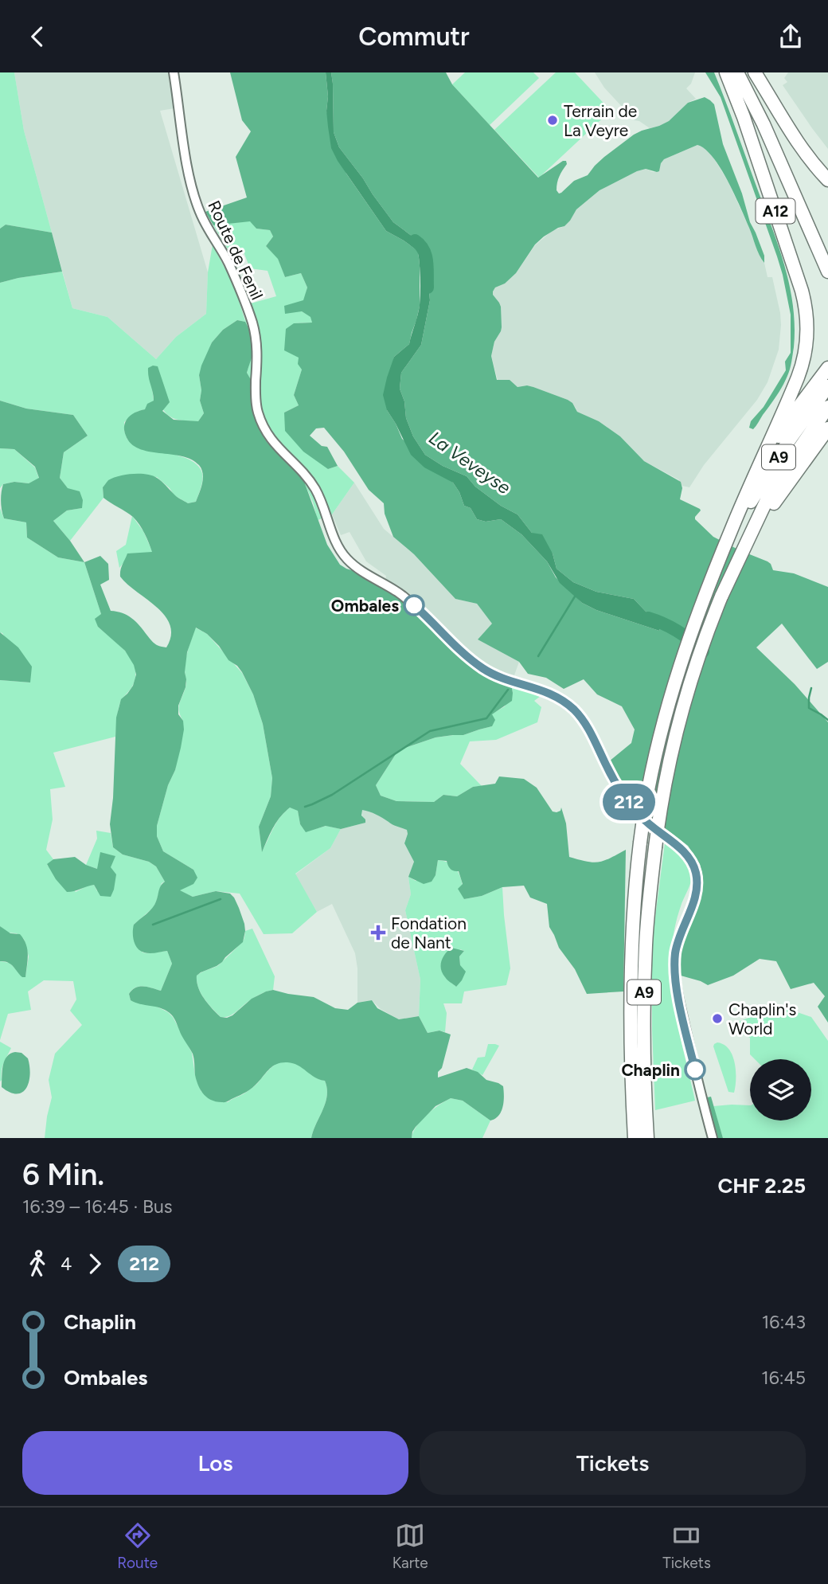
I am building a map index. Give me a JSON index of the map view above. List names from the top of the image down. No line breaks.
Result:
{"streets":{"highway":["A12","A9"],"street":["Route de Fenil"]},"crossings":[["A12","A9"]],"water":["La Veveyse"],"places":{"other":["Terrain de La Veyre","Ombales","Chaplin's World","Chaplin"],"health":["Fondation de Nant"]},"lines":["bus line 212"],"page":{"header":"Commutr","on_map":"212","heading":["6 Min.","16:39 – 16:45 · Bus","CHF 2.25"],"legs":["4","212"],"list":[{"name":"Chaplin","value":"16:43"},{"name":"Ombales","value":"16:45"}],"buttons":["Los","Tickets"],"tabs":["Route","Karte","Tickets"]}}
